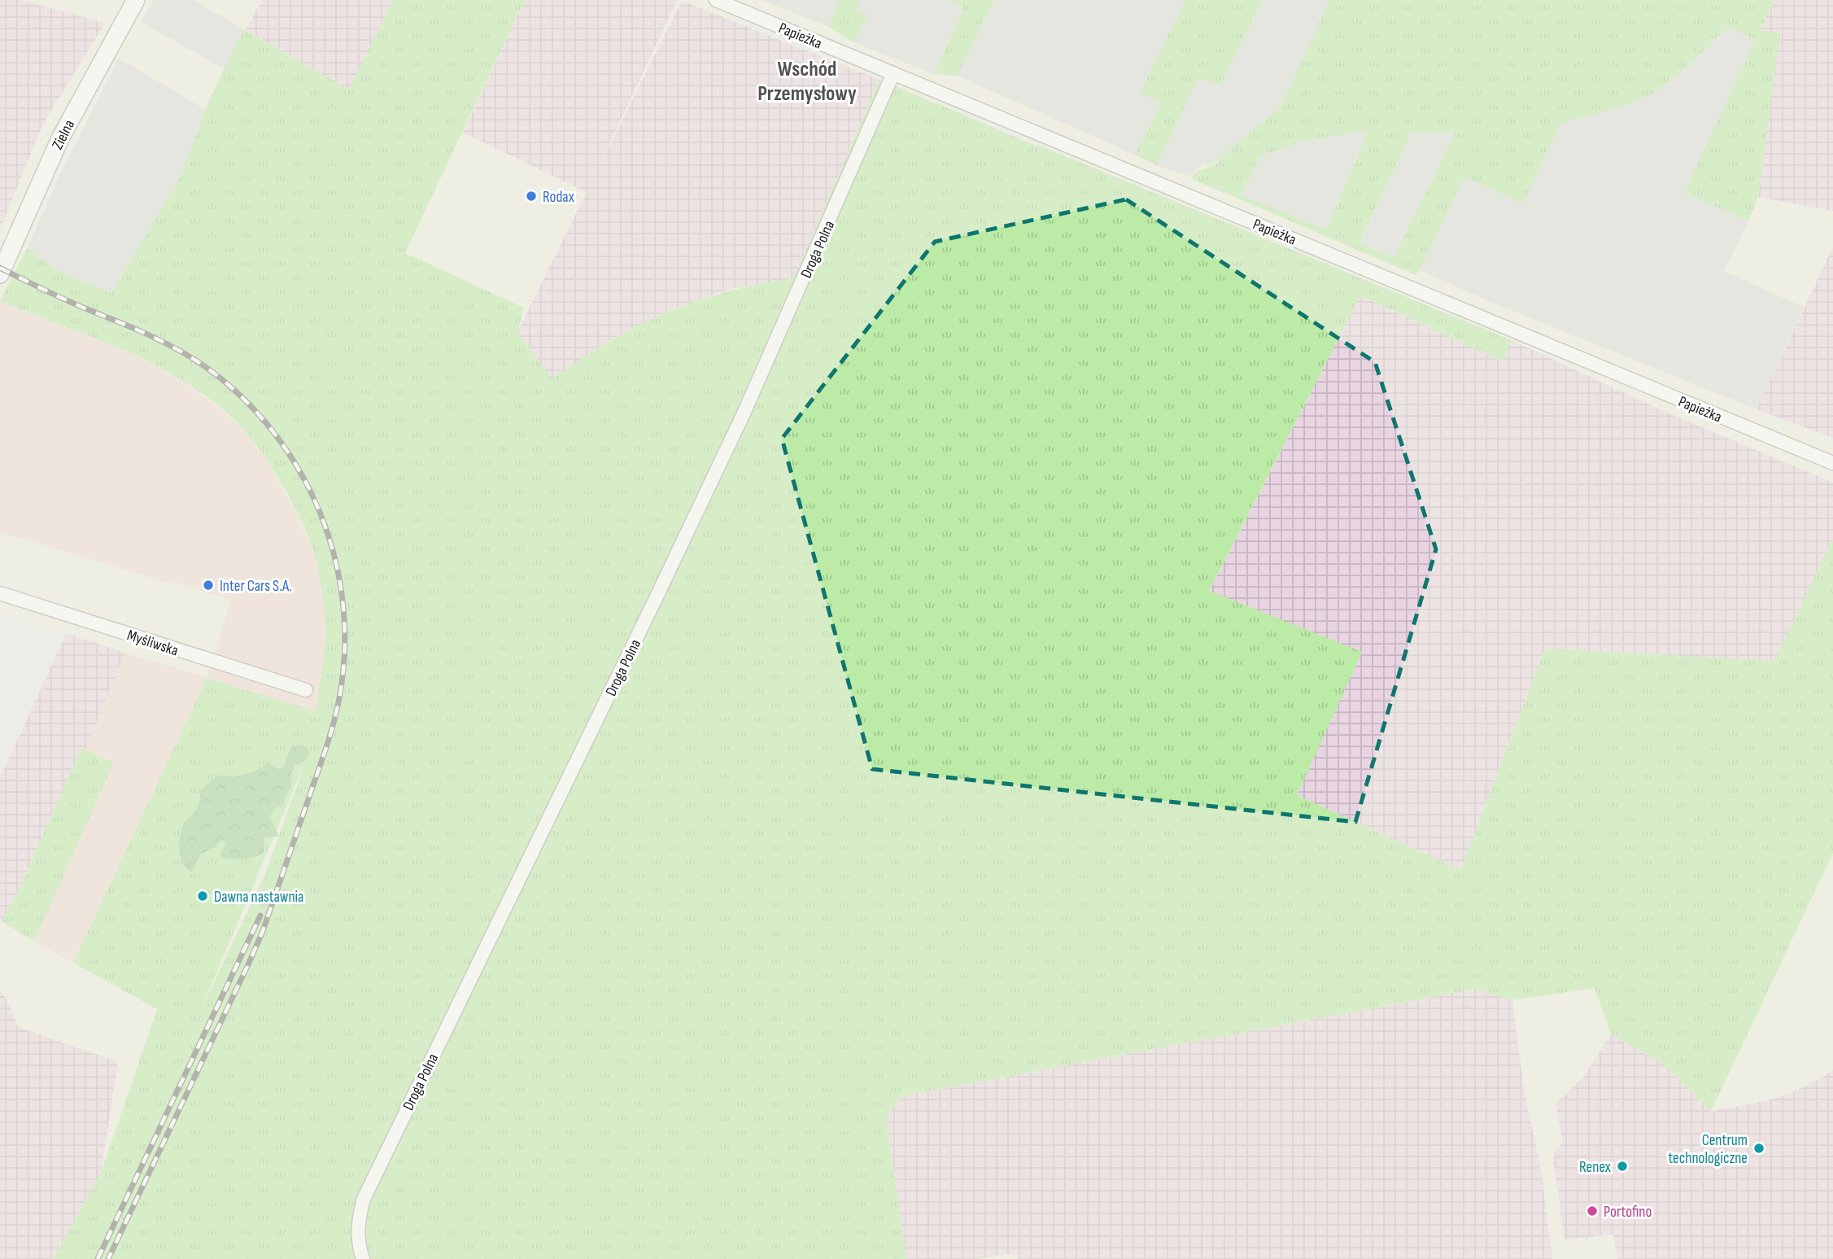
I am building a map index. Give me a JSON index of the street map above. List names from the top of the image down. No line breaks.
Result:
{"streets":{"street":["Papieżka","Zielna","Droga Polna","Myśliwska"]},"crossings":[["Papieżka","Droga Polna"]],"districts":["Wschód Przemysłowy"],"places":["Rodax","Inter Cars S.A.","Dawna nastawnia","Centrum technologiczne","Renex","Portofino"]}
